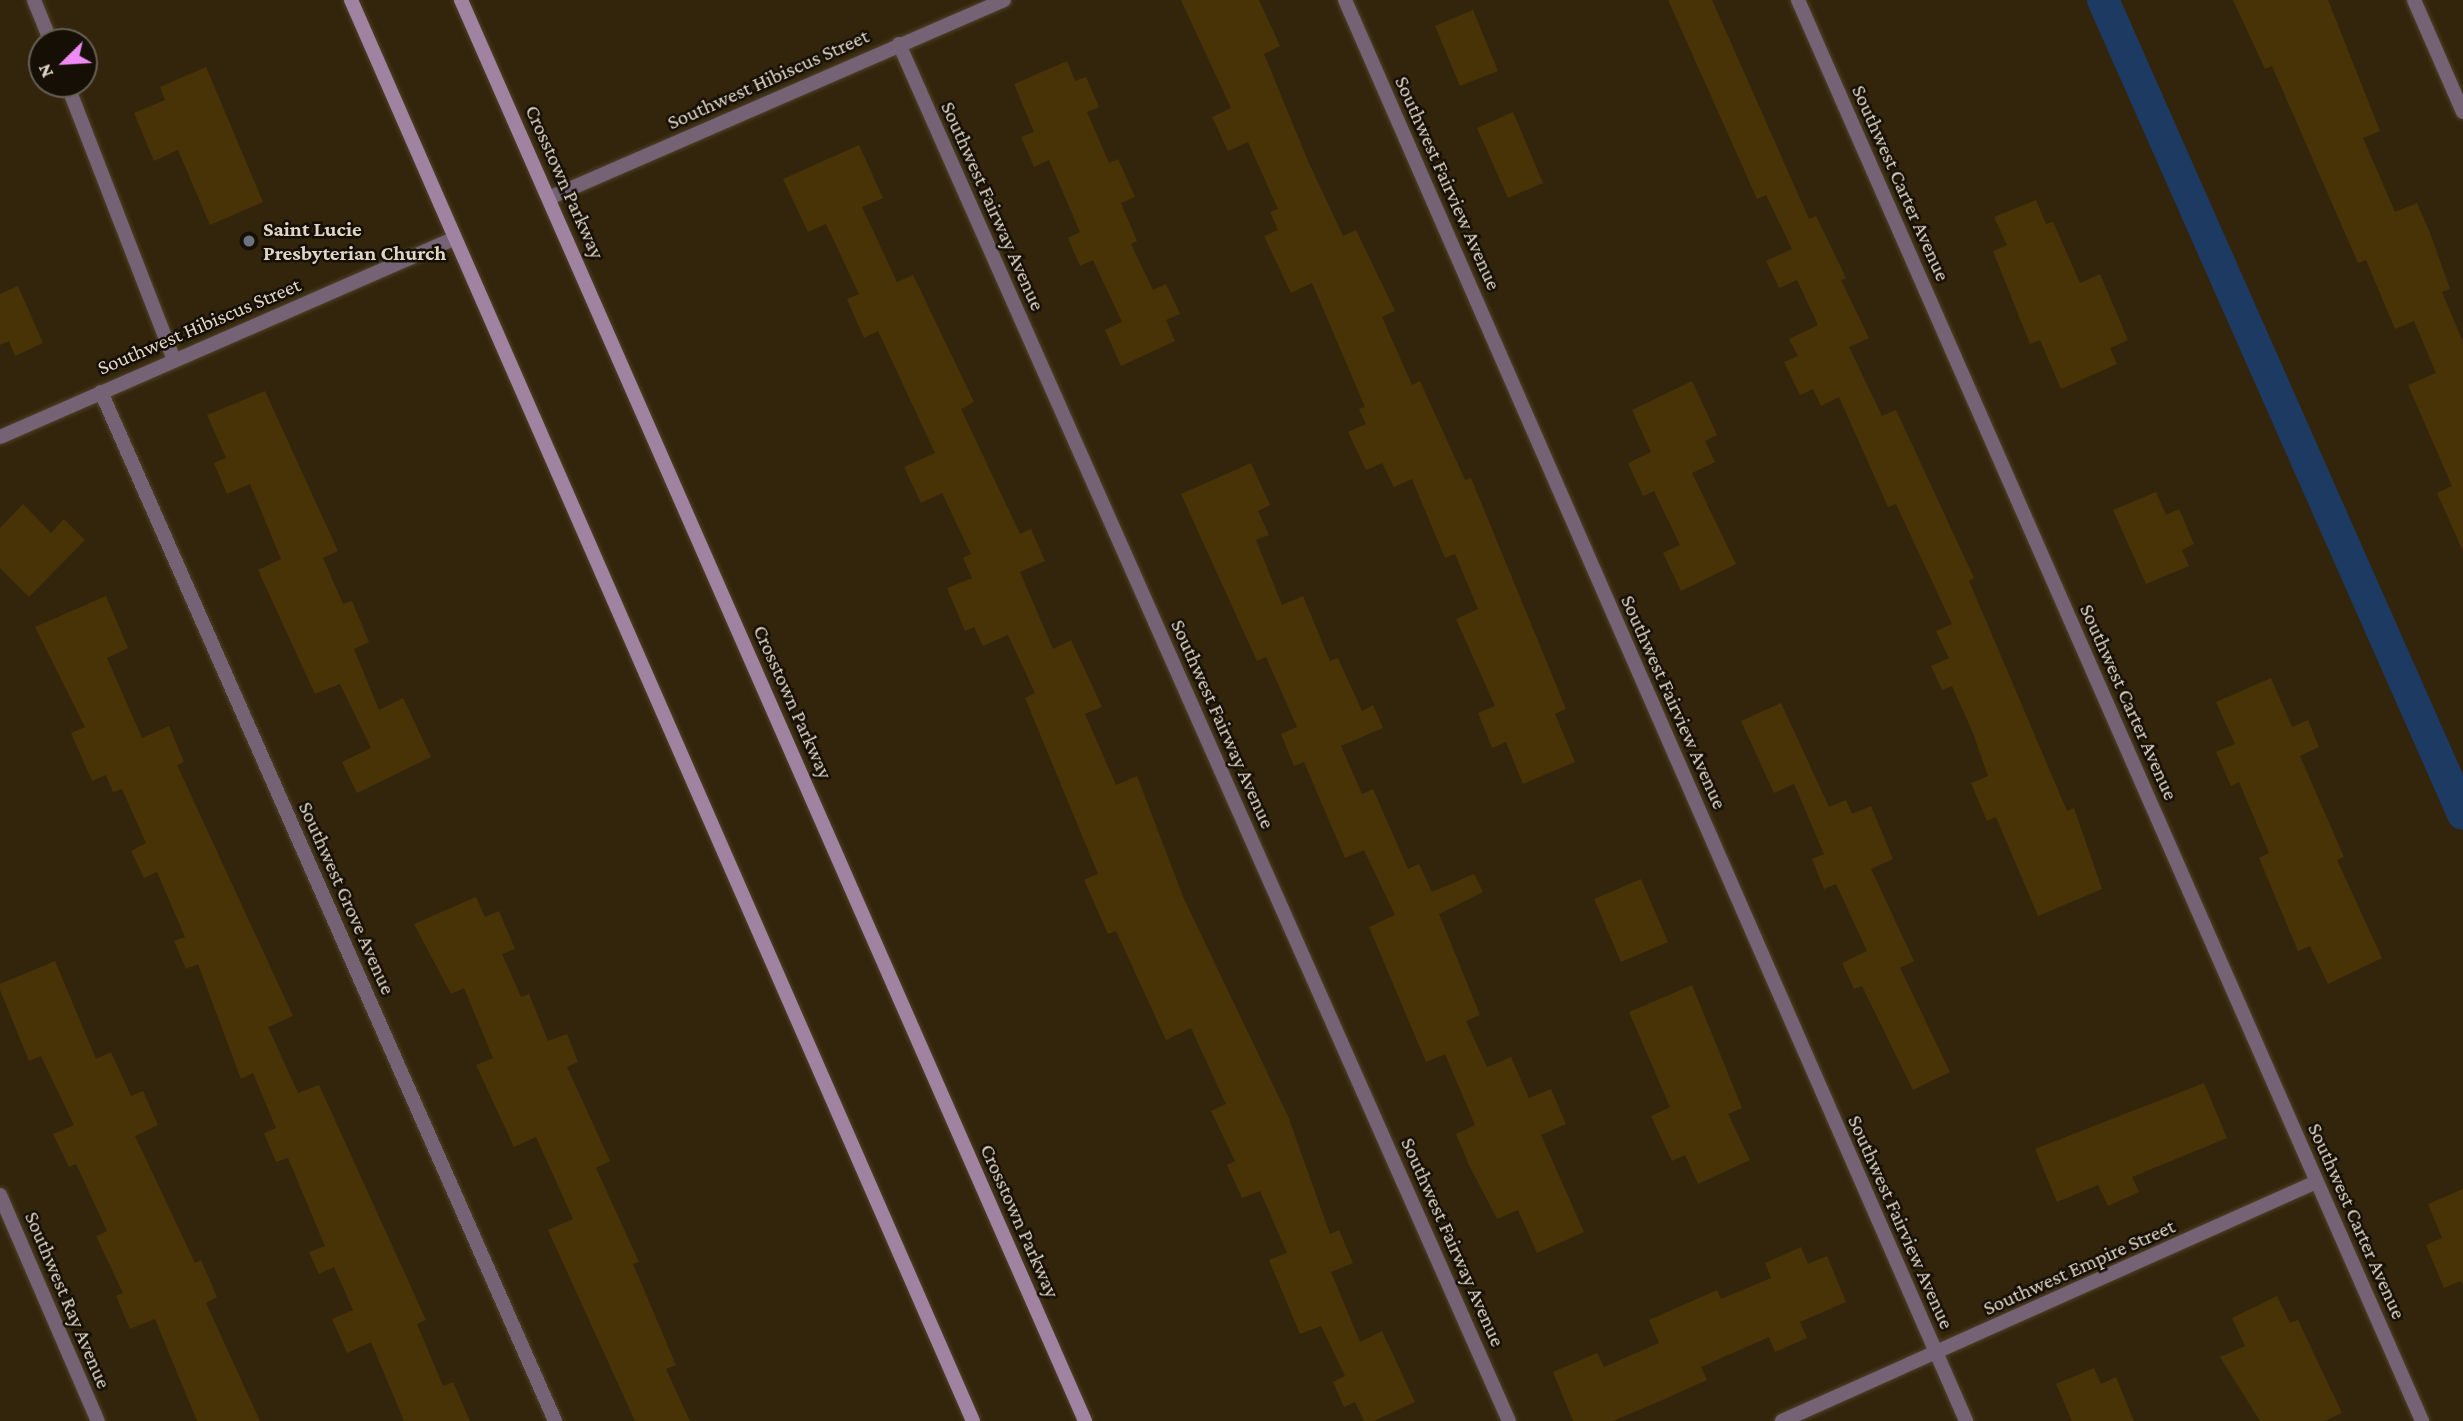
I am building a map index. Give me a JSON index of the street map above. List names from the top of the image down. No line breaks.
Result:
{"streets":{"main road":["Crosstown Parkway"],"street":["Southwest Hibiscus Street","Southwest Fairview Avenue","Southwest Carter Avenue","Southwest Fairway Avenue","Southwest Grove Avenue","Southwest Empire Street","Southwest Ray Avenue"]},"crossings":[["Southwest Hibiscus Street","Crosstown Parkway"],["Southwest Hibiscus Street","Southwest Fairway Avenue"],["Southwest Hibiscus Street","Southwest Grove Avenue"],["Southwest Fairview Avenue","Southwest Empire Street"],["Southwest Carter Avenue","Southwest Empire Street"]],"places":["Saint Lucie Presbyterian Church"],"north":"bottom left"}
